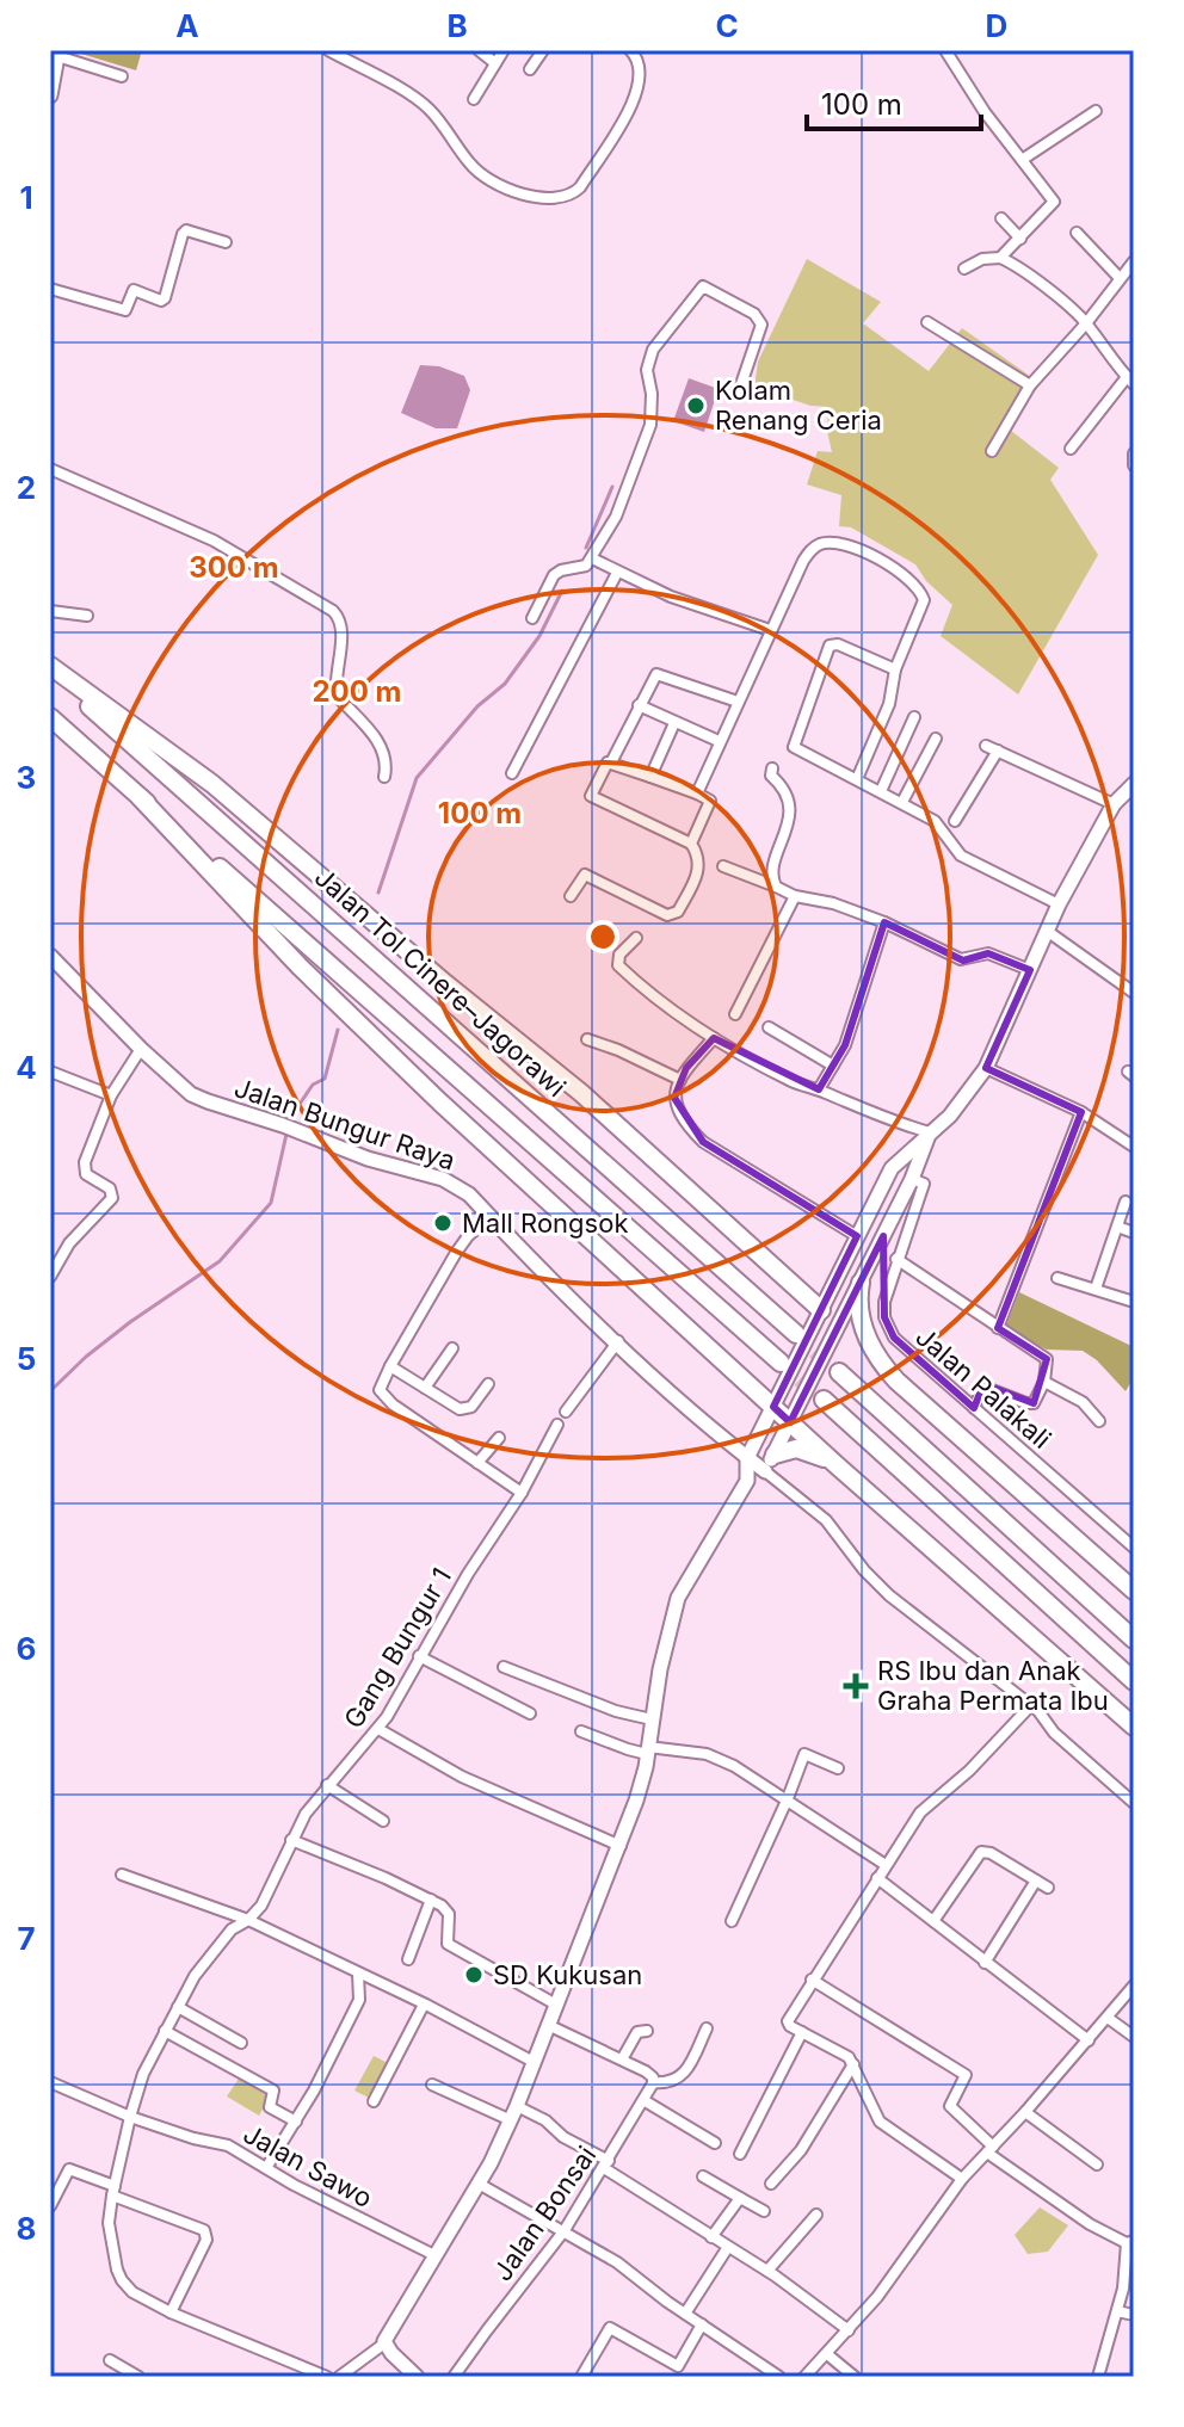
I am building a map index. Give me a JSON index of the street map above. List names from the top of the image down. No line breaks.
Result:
{"streets":{"highway":["Jalan Tol Cinere–Jagorawi"],"street":["Jalan Bungur Raya","Jalan Palakali","Gang Bungur 1","Jalan Sawo","Jalan Bonsai"]},"crossings":[["Gang Bungur 1","Jalan Sawo"]],"places":{"other":["Kolam Renang Ceria","Mall Rongsok","SD Kukusan"],"health":["RS Ibu dan Anak Graha Permata Ibu"]},"scale_bar":"100 m","grid":{"columns":["A","B","C","D"],"rows":["1","2","3","4","5","6","7","8"]},"rings":["300 m","200 m","100 m"]}
